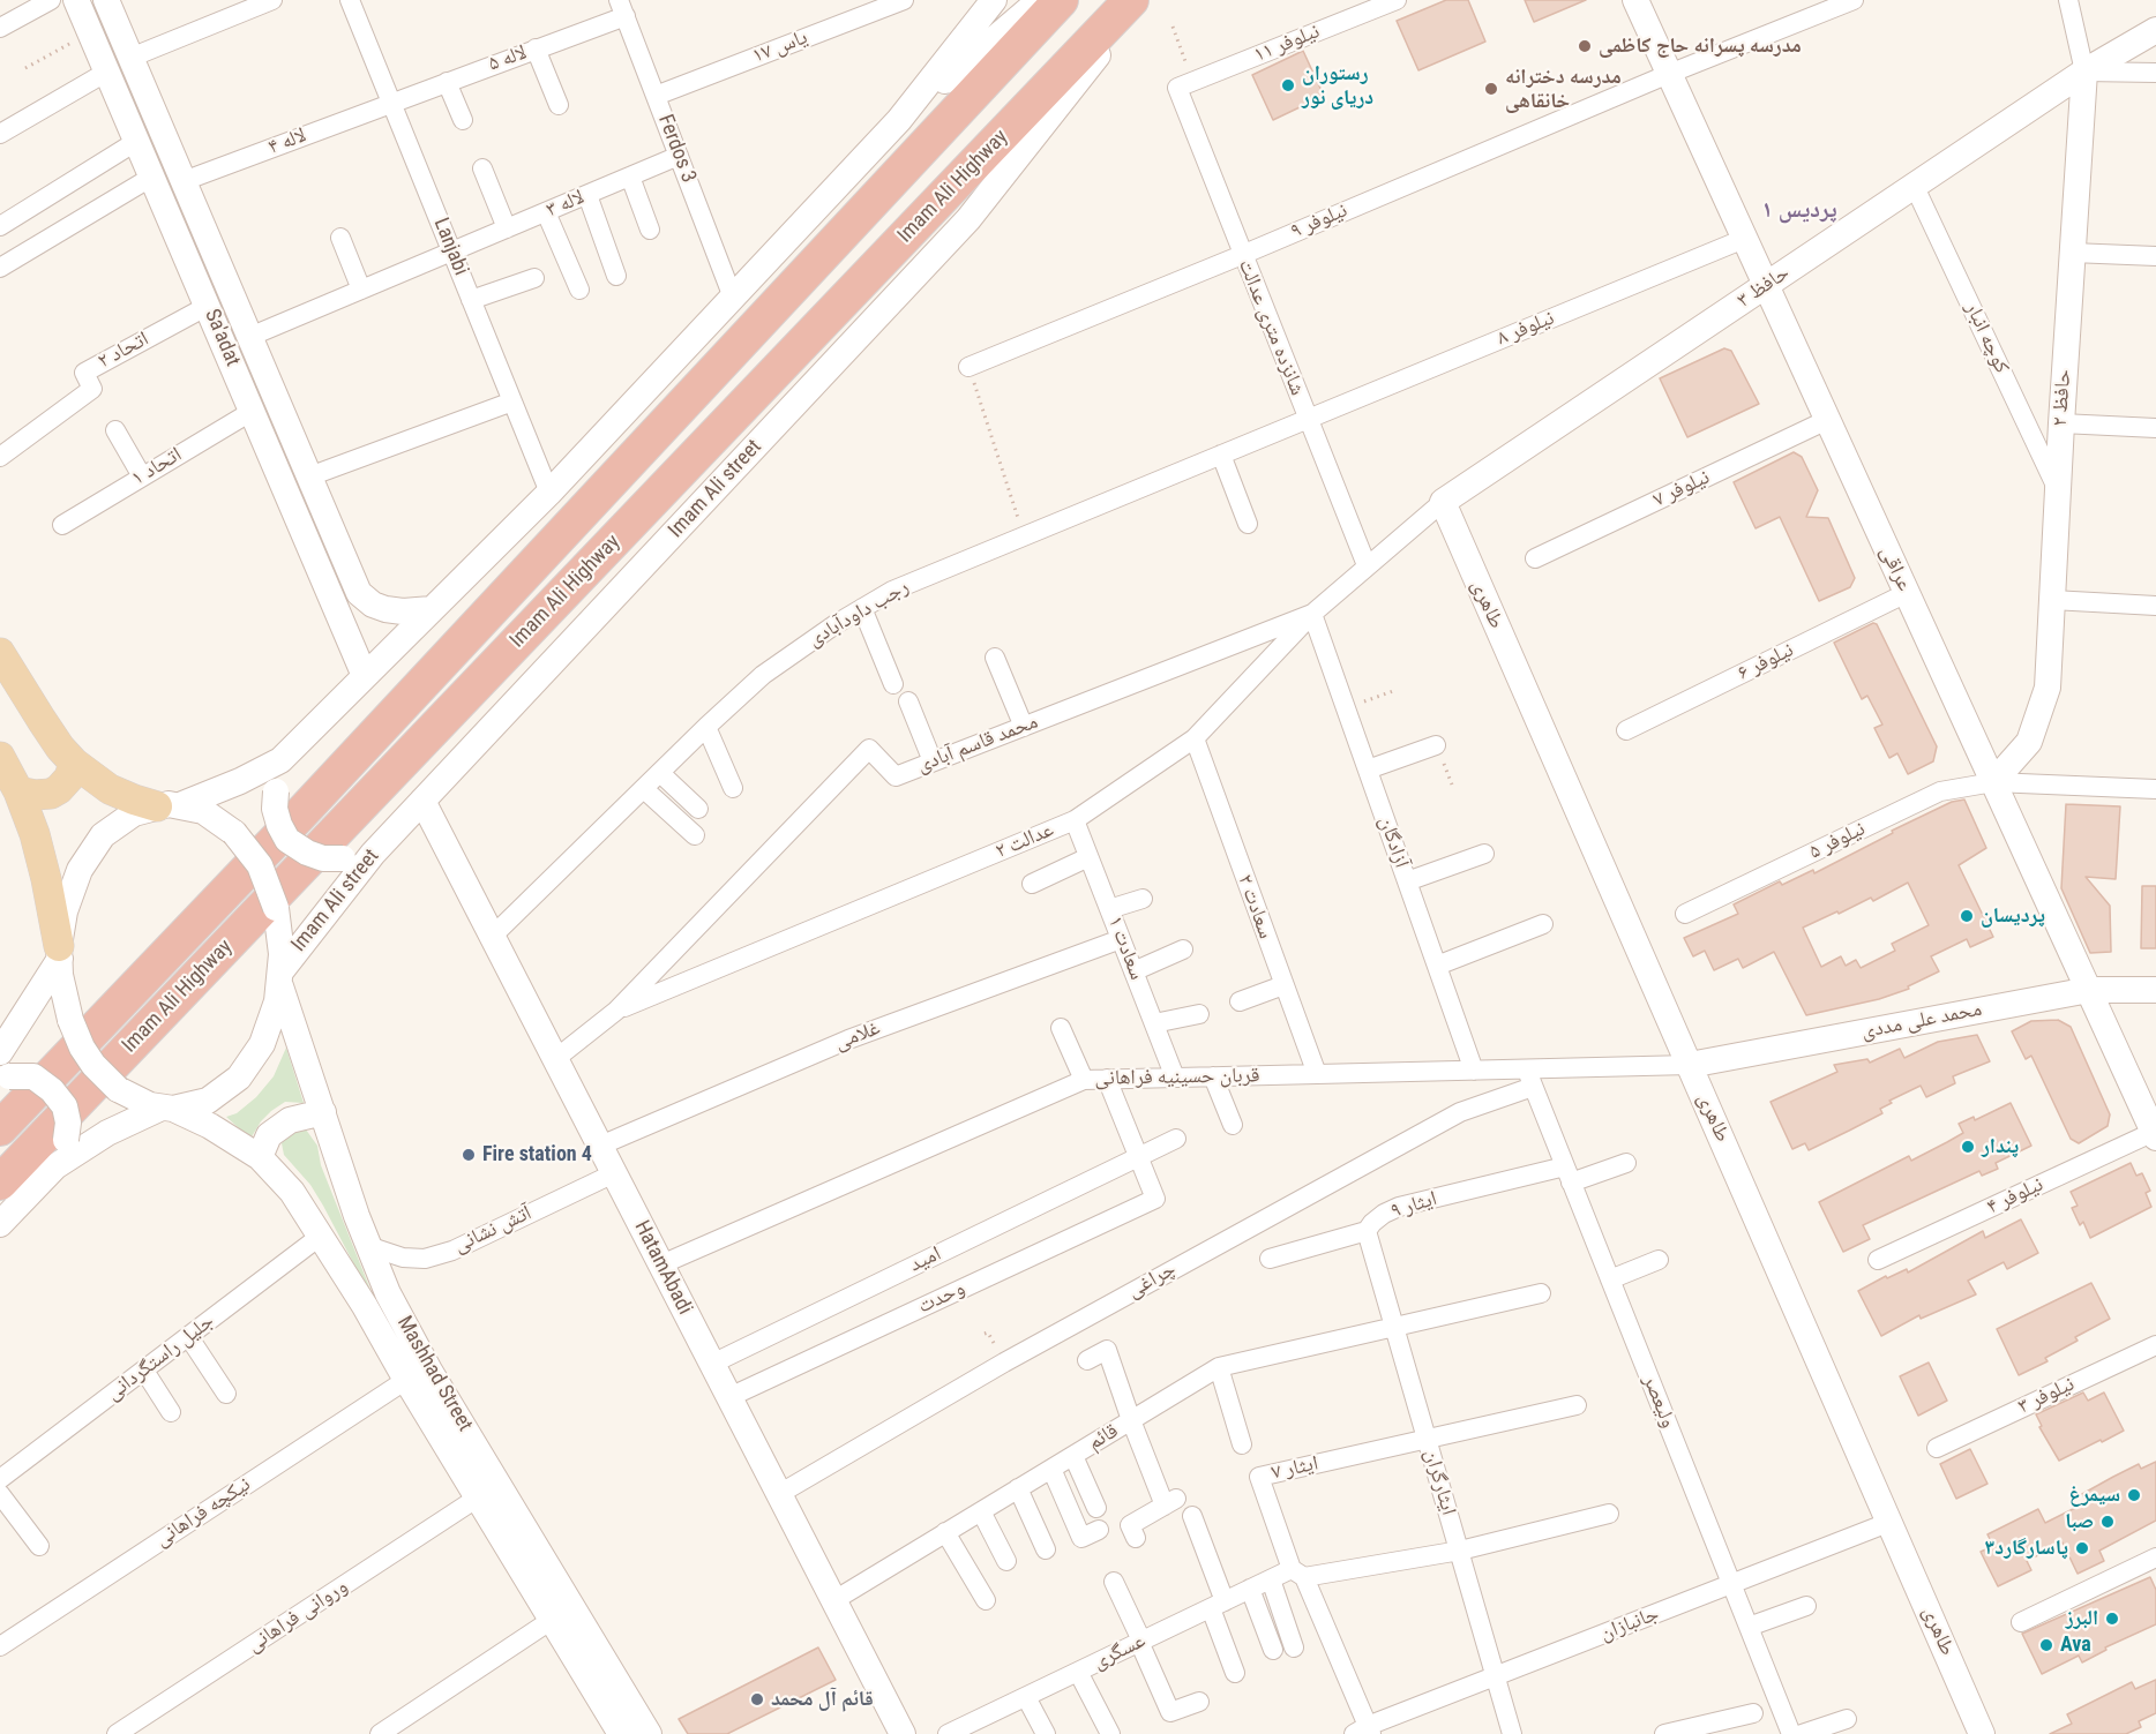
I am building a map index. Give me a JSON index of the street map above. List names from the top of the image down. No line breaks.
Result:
{"streets":{"highway":["Imam Ali Highway"],"street":["نیلوفر ۱۱","یاس ۱۷","لاله ۵","لاله ۴","Ferdos 3","لاله ۳","نیلوفر ۹","Lanjabi","حافظ ۳","شانزده متری عدالت","نیلوفر ۸","Sa'adat","کوچه انبار","اتحاد ۲","حافظ ۲","اتحاد ۱","Imam Ali street","نیلوفر ۷","عراقی","طاهری","رجب داودآبادی","نیلوفر ۶","محمد قاسم آبادی","عدالت ۲","نیلوفر ۵","آزادگان","سعادت ۲","سعادت ۱","محمد علی مددی","غلامی","قربان حسینیه فراهانی","نیلوفر ۴","ایثار ۹","آتش نشانی","امید","HatamAbadi","چراغی","وحدت","جلیل راستگردانی","Mashhad Street","نیلوفر ۳","ولیعصر","قائم","ایثار ۷","ایثارگران","نیکچه فراهانی","وروانی فراهانی","جانبازان","عسگری"]},"crossings":[["نیلوفر ۱۱","شانزده متری عدالت"],["یاس ۱۷","Ferdos 3"],["لاله ۵","لاله ۴"],["لاله ۵","Ferdos 3"],["لاله ۵","Lanjabi"],["لاله ۴","Lanjabi"],["لاله ۴","Sa'adat"],["Ferdos 3","لاله ۳"],["لاله ۳","Lanjabi"],["لاله ۳","Sa'adat"],["نیلوفر ۹","شانزده متری عدالت"],["نیلوفر ۹","عراقی"],["حافظ ۳","کوچه انبار"],["حافظ ۳","حافظ ۲"],["حافظ ۳","عراقی"],["حافظ ۳","طاهری"],["حافظ ۳","عدالت ۲"],["شانزده متری عدالت","نیلوفر ۸"],["شانزده متری عدالت","رجب داودآبادی"],["شانزده متری عدالت","عدالت ۲"],["نیلوفر ۸","عراقی"],["نیلوفر ۸","رجب داودآبادی"],["Sa'adat","اتحاد ۲"],["Sa'adat","اتحاد ۱"],["کوچه انبار","حافظ ۲"],["حافظ ۲","عراقی"],["حافظ ۲","نیلوفر ۵"],["Imam Ali street","HatamAbadi"],["Imam Ali street","Mashhad Street"],["نیلوفر ۷","عراقی"],["عراقی","نیلوفر ۶"],["عراقی","نیلوفر ۵"],["عراقی","محمد علی مددی"],["عراقی","نیلوفر ۴"],["طاهری","عدالت ۲"],["طاهری","محمد علی مددی"],["طاهری","قربان حسینیه فراهانی"],["طاهری","جانبازان"],["رجب داودآبادی","HatamAbadi"],["محمد قاسم آبادی","عدالت ۲"],["محمد قاسم آبادی","آزادگان"],["محمد قاسم آبادی","HatamAbadi"],["عدالت ۲","آزادگان"],["عدالت ۲","سعادت ۲"],["عدالت ۲","سعادت ۱"],["آزادگان","قربان حسینیه فراهانی"],["سعادت ۲","قربان حسینیه فراهانی"],["سعادت ۱","غلامی"],["سعادت ۱","قربان حسینیه فراهانی"],["محمد علی مددی","قربان حسینیه فراهانی"],["غلامی","HatamAbadi"],["قربان حسینیه فراهانی","HatamAbadi"],["قربان حسینیه فراهانی","چراغی"],["قربان حسینیه فراهانی","ولیعصر"],["ایثار ۹","ولیعصر"],["ایثار ۹","ایثارگران"],["آتش نشانی","HatamAbadi"],["آتش نشانی","Mashhad Street"],["امید","HatamAbadi"],["امید","وحدت"],["HatamAbadi","چراغی"],["HatamAbadi","وحدت"],["HatamAbadi","قائم"],["چراغی","ولیعصر"],["جلیل راستگردانی","Mashhad Street"],["Mashhad Street","نیکچه فراهانی"],["Mashhad Street","وروانی فراهانی"],["ولیعصر","جانبازان"],["قائم","ایثارگران"],["ایثار ۷","ایثارگران"],["ایثار ۷","عسگری"],["ایثارگران","جانبازان"],["ایثارگران","عسگری"]],"districts":["پردیس ۱"],"places":["مدرسه پسرانه حاج کاظمی","رستوران دریای نور","مدرسه دخترانه خانقاهی","پردیسان","پندار","Fire station 4","سیمرغ","صبا","پاسارگارد۳","البرز","Ava","قائم آل محمد"]}
